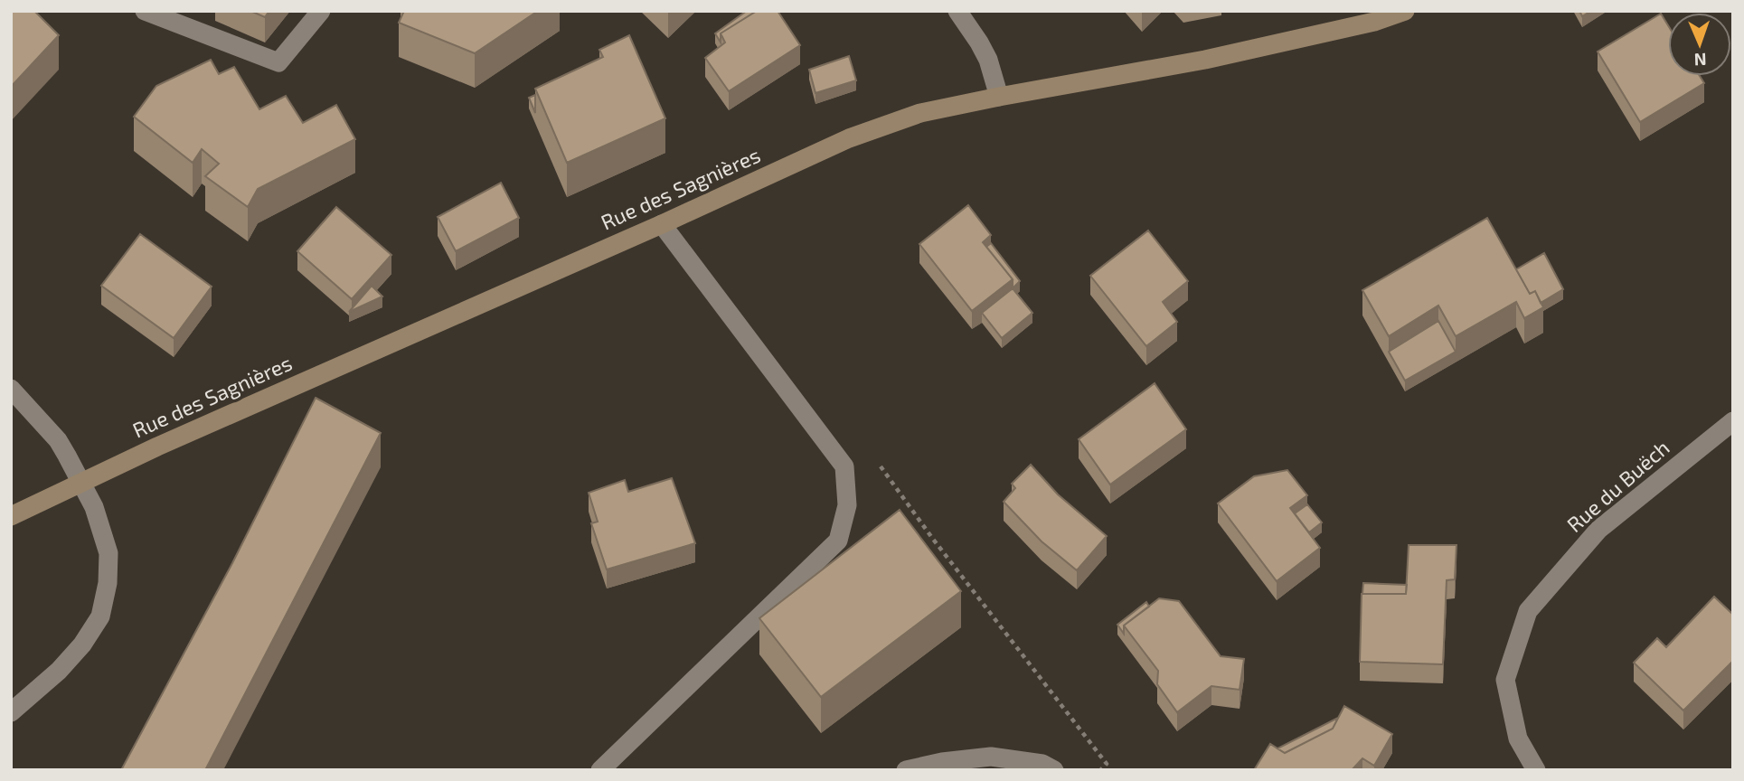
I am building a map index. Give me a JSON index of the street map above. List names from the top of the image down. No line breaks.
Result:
{"streets":{"main road":["Rue des Sagnières"],"street":["Rue du Buëch"]},"north":"bottom"}
